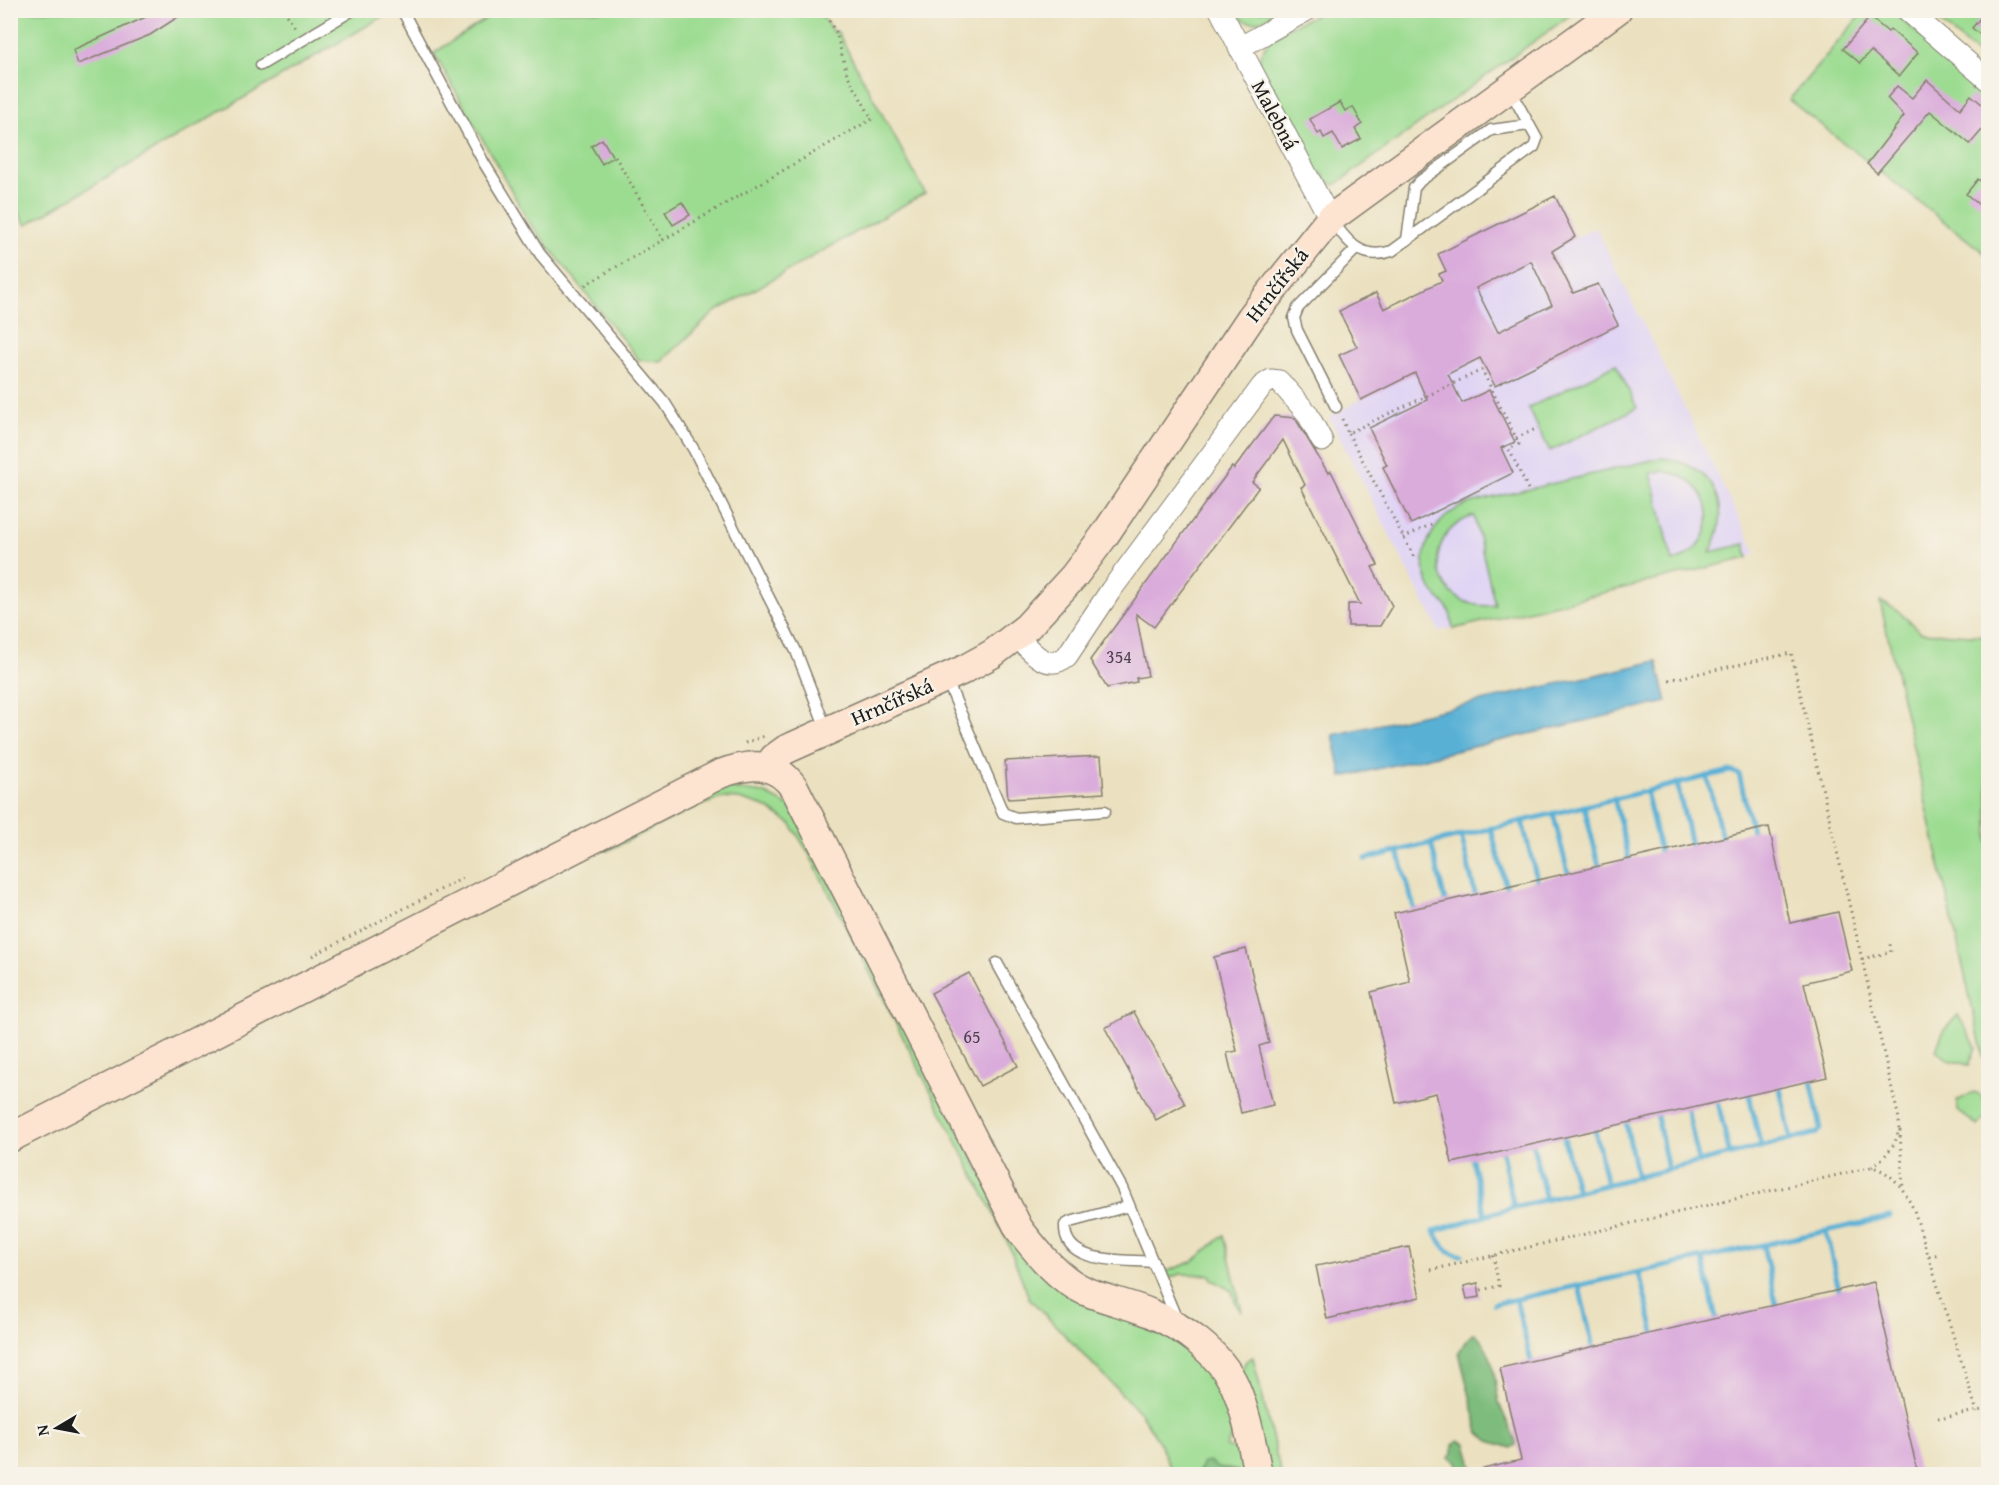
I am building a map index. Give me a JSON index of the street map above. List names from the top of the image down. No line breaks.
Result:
{"streets":{"street":["Malebná","Hrnčířská"]},"crossings":[["Malebná","Hrnčířská"]],"house_numbers":["354","65"],"north":"left"}
